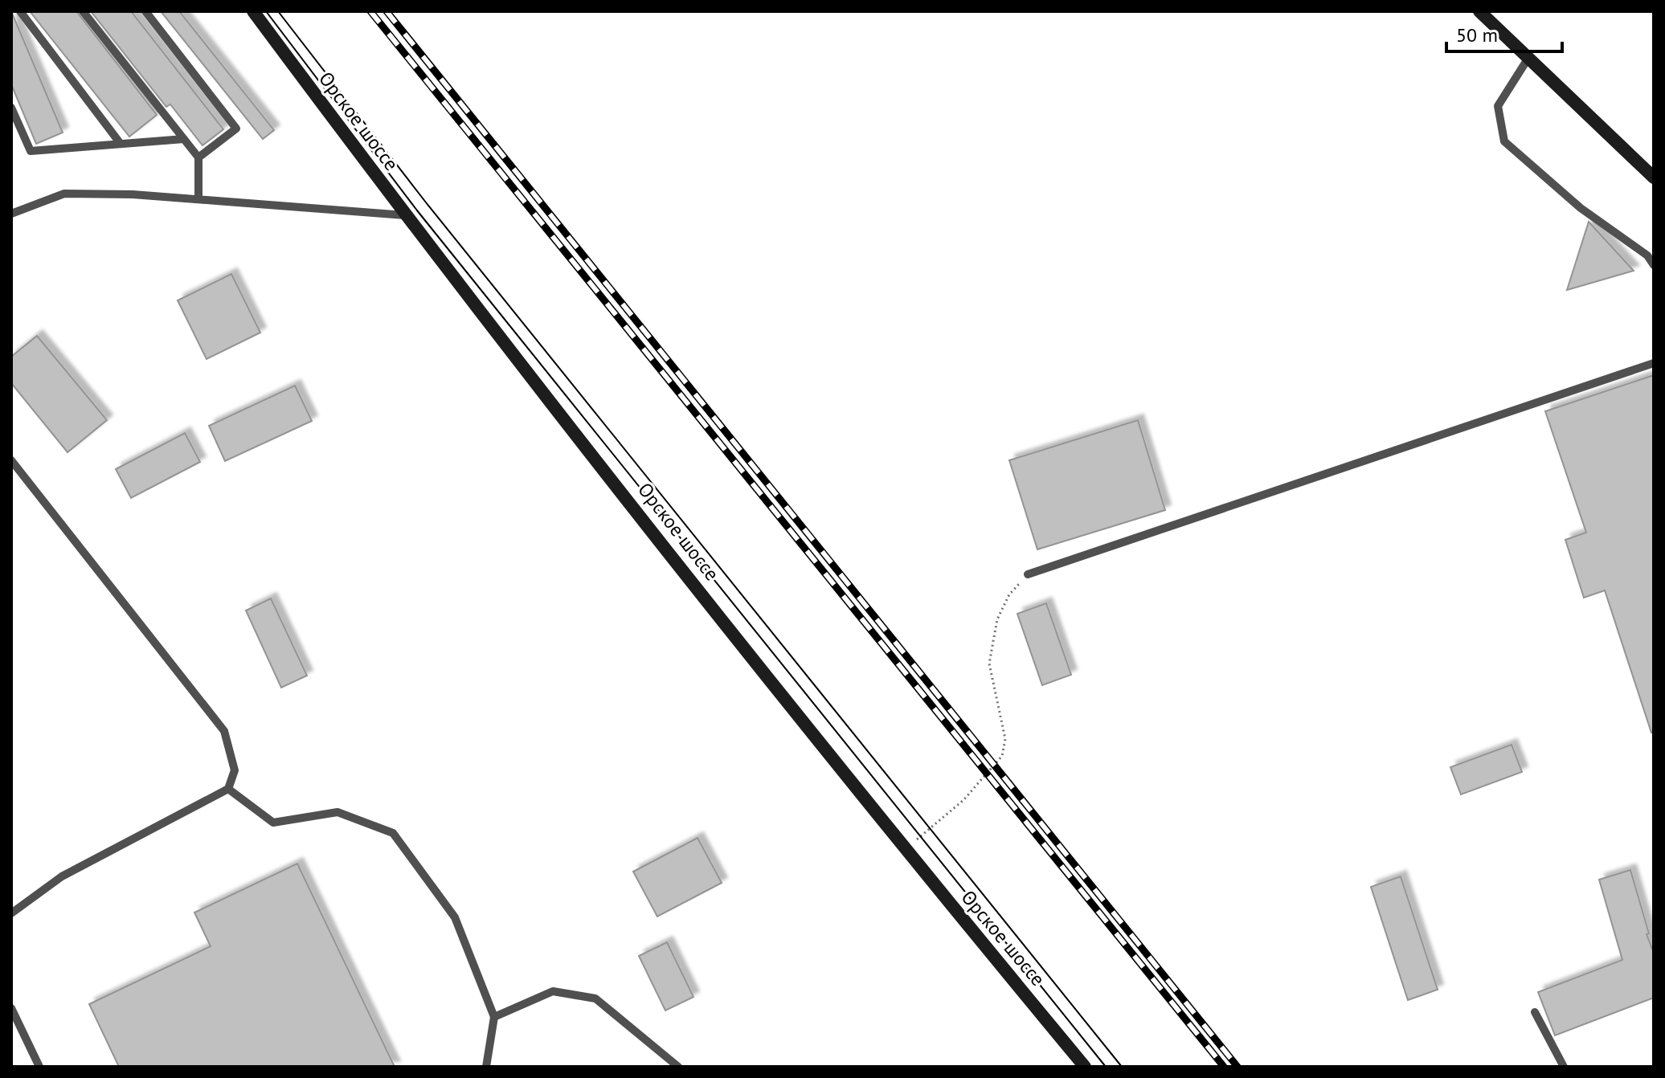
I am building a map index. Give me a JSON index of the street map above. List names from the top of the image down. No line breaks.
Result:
{"streets":{"street":["Орское шоссе"]},"scale_bar":"50 m"}
